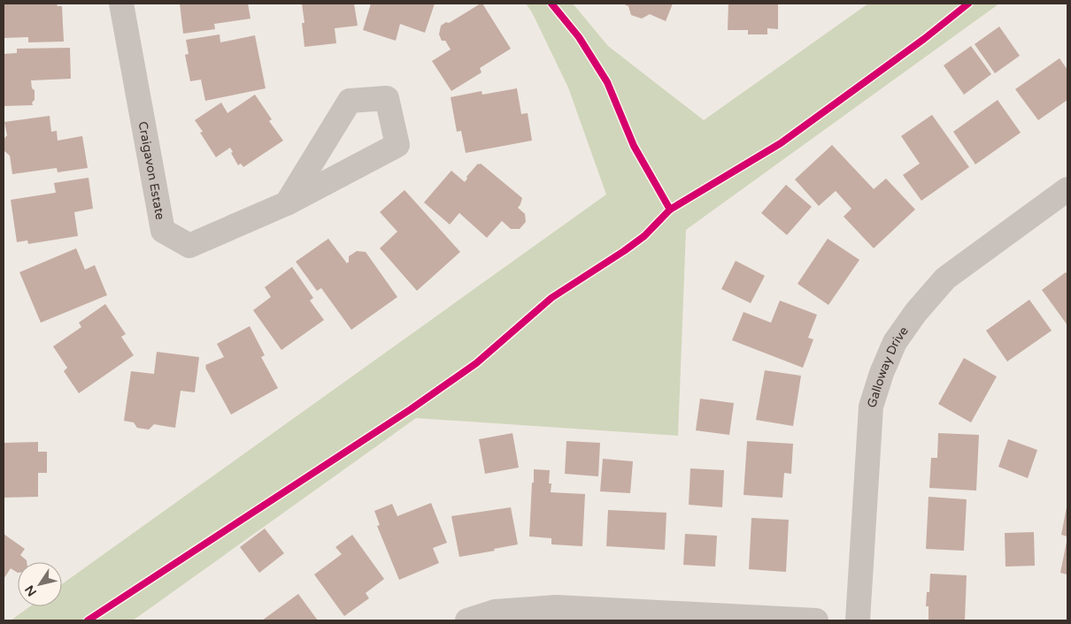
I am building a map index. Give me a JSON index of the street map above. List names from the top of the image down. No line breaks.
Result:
{"streets":{"street":["Craigavon Estate","Galloway Drive"]},"north":"bottom left"}
